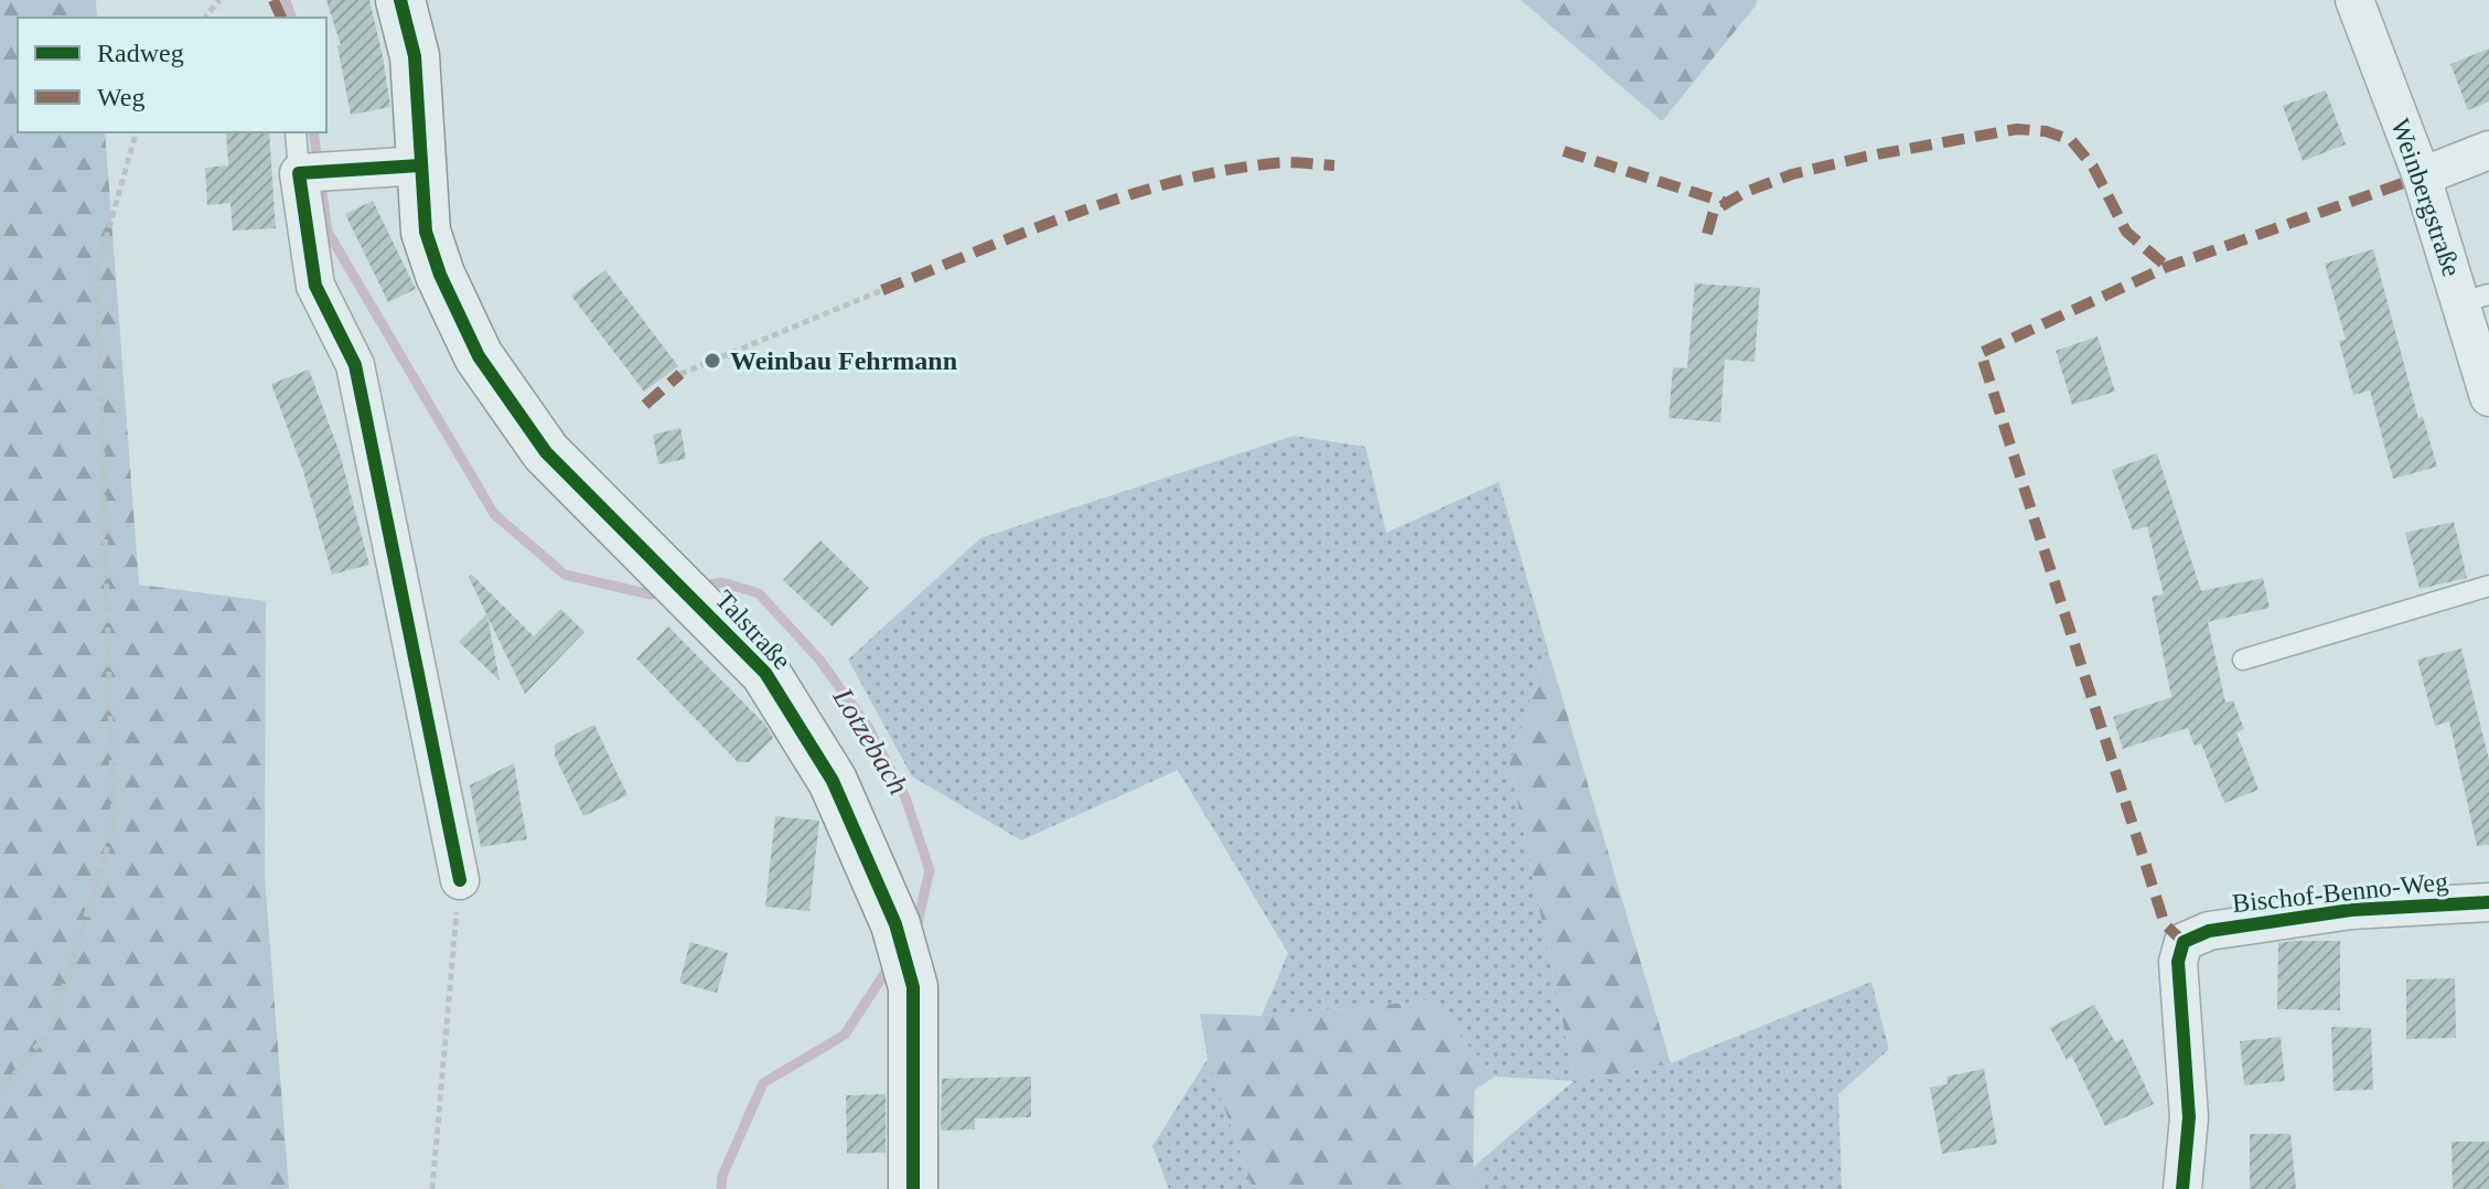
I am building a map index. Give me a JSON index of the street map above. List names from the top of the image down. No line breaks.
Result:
{"streets":{"street":["Weinbergstraße","Talstraße","Bischof-Benno-Weg"]},"water":["Lotzebach"],"places":["Weinbau Fehrmann"],"legend":["Radweg","Weg"]}
